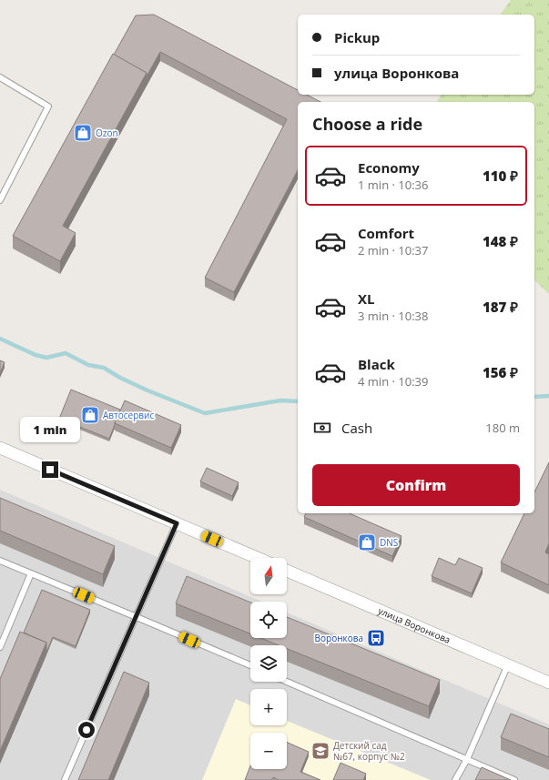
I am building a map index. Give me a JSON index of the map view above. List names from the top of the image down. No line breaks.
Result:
{"streets":{"street":["улица Воронкова"]},"places":{"shop":["Ozon","Автосервис","DNS"],"bus stop":["Воронкова"],"school or university":["Детский сад №67, корпус №2"]},"north":"top","page":{"banner":["Pickup","улица Воронкова"],"heading":"Choose a ride","list":[{"name":"Economy","note":"1 min · 10:36","value":"110 ₽"},{"name":"Comfort","note":"2 min · 10:37","value":"148 ₽"},{"name":"XL","note":"3 min · 10:38","value":"187 ₽"},{"name":"Black","note":"4 min · 10:39","value":"156 ₽"}],"pay":["Cash","180 m"],"bubble":"1 min","buttons":"Confirm","map_buttons":["+","−"]}}
